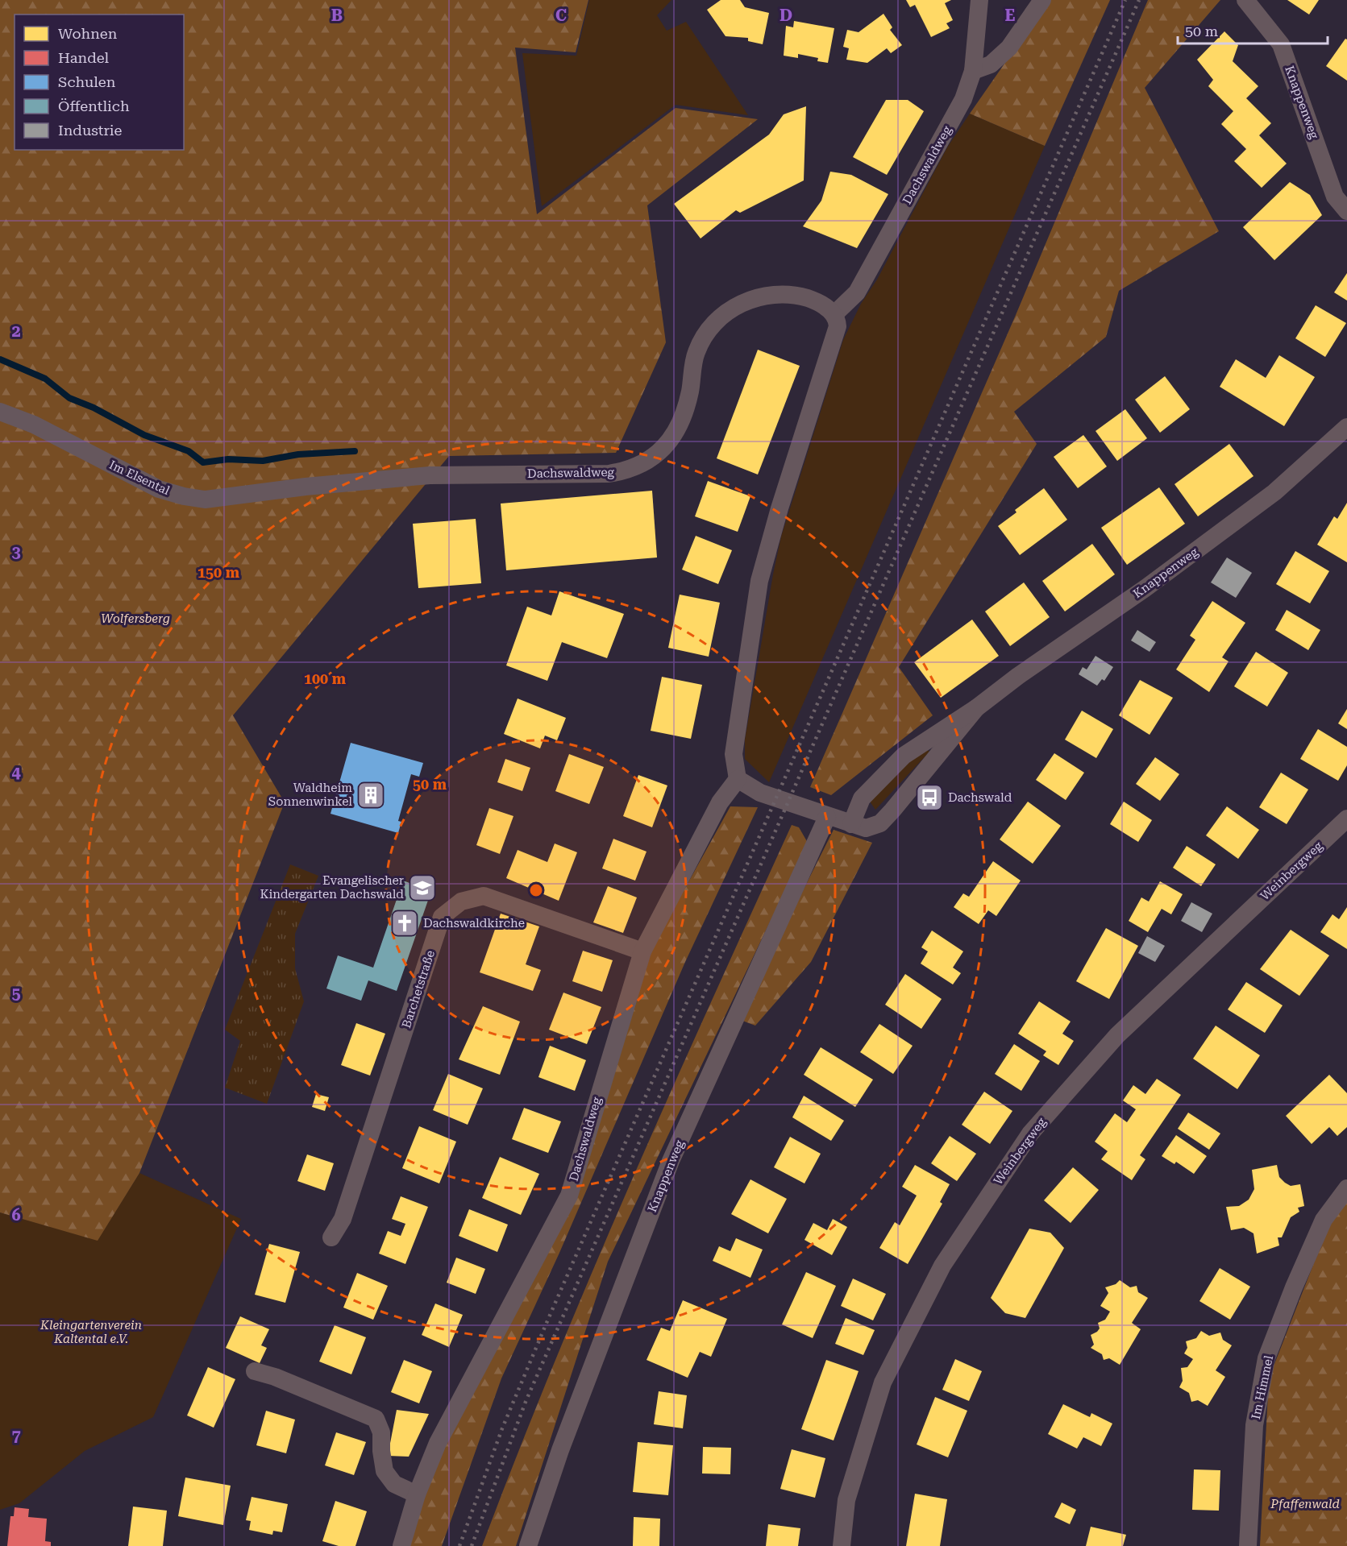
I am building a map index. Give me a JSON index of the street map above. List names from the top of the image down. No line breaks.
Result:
{"streets":{"street":["Knappenweg","Dachswaldweg","Im Elsental","Weinbergweg","Barchetstraße","Im Himmel"]},"crossings":[["Dachswaldweg","Im Elsental"],["Dachswaldweg","Barchetstraße"]],"parks":["Wolfersberg","Kleingartenverein Kaltental e.V.","Pfaffenwald"],"places":{"building":["Waldheim Sonnenwinkel"],"bus stop":["Dachswald"],"school or university":["Evangelischer Kindergarten Dachswald"],"church":["Dachswaldkirche"]},"legend":["Wohnen","Handel","Schulen","Öffentlich","Industrie"],"scale_bar":"50 m","grid":{"columns":["B","C","D","E"],"rows":["2","3","4","5","6","7"]},"rings":["150 m","100 m","50 m"]}
